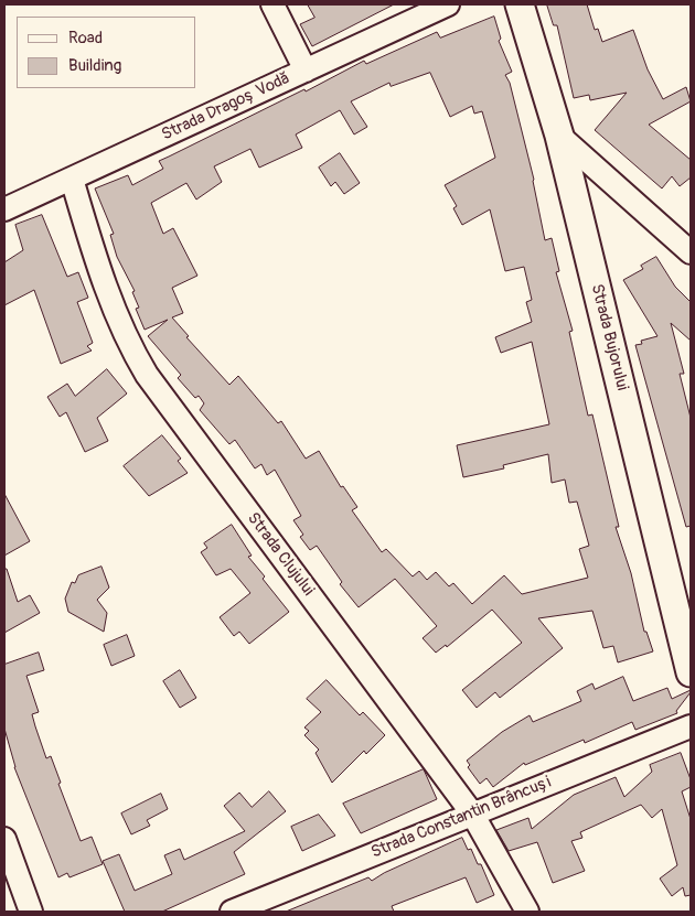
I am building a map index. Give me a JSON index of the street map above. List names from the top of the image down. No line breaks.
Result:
{"streets":{"street":["Strada Dragoș Vodă","Strada Bujorului","Strada Clujului","Strada Constantin Brâncuși"]},"crossings":[["Strada Dragoș Vodă","Strada Clujului"],["Strada Clujului","Strada Constantin Brâncuși"]],"legend":["Road","Building"]}
